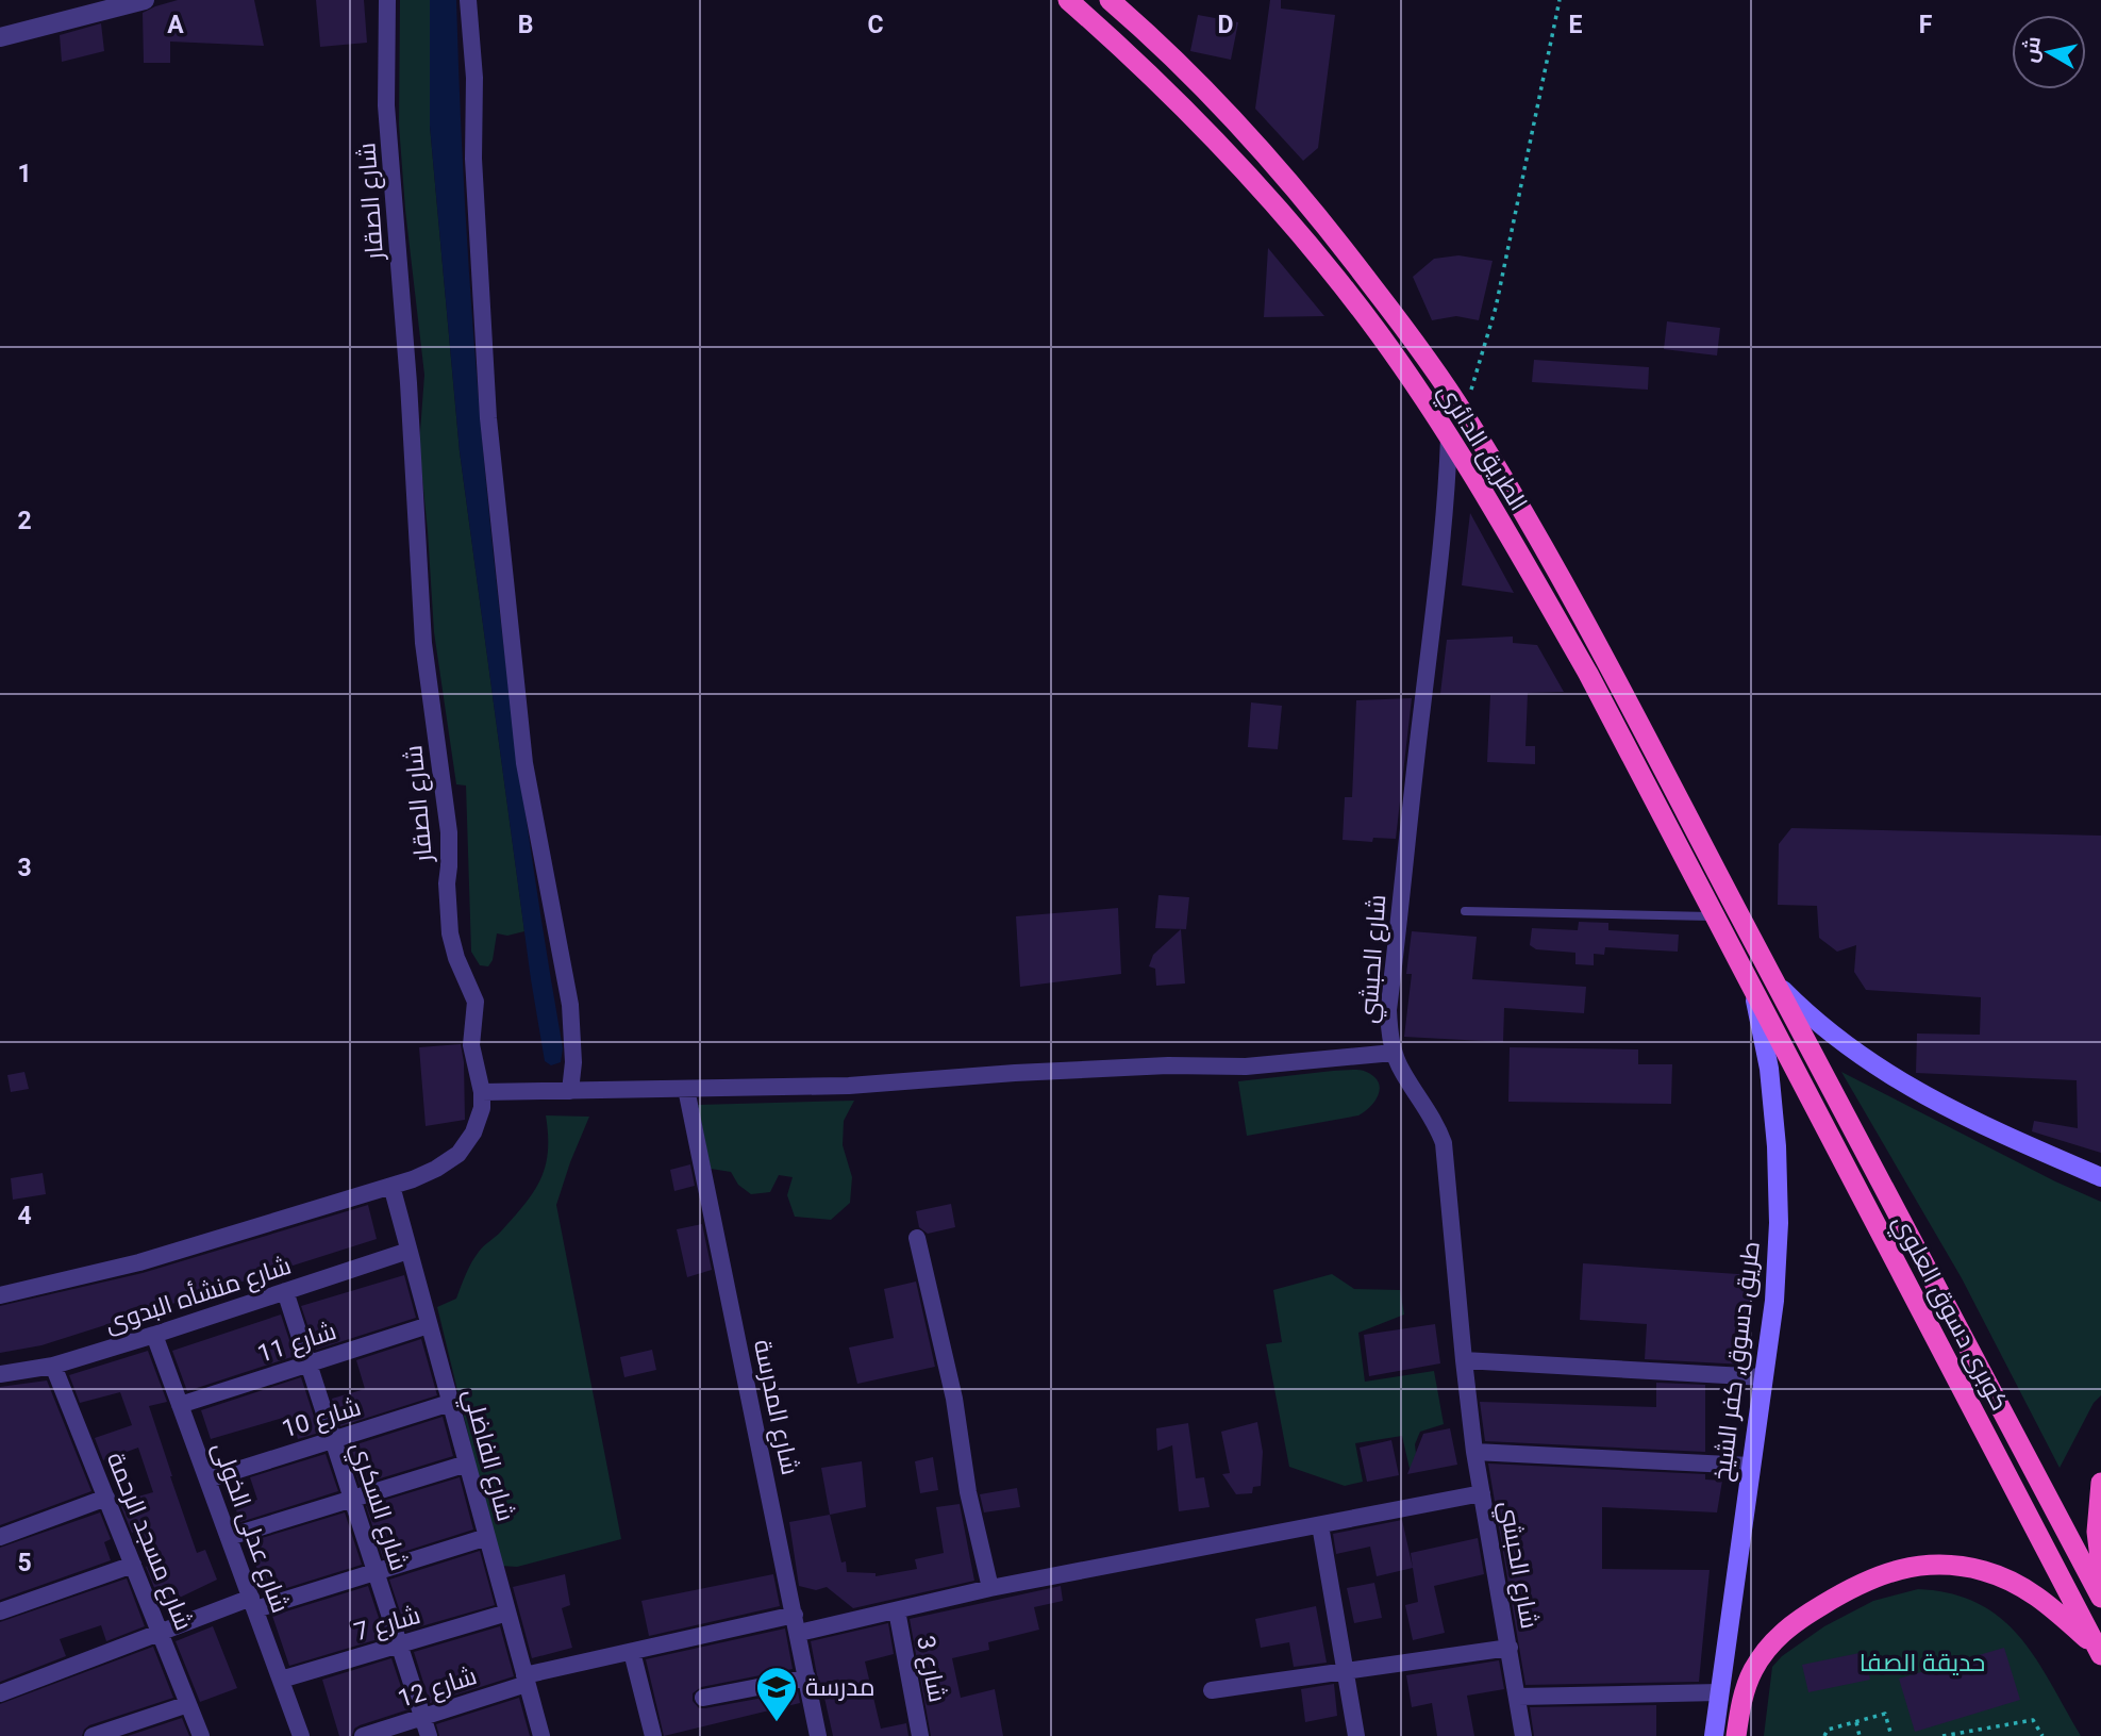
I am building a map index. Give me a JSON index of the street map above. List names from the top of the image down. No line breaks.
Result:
{"streets":{"highway":["الطريق الدائري","كوبرى دسوق العلوي"],"main road":["طريق دسوق, كفر الشيخ"],"street":["شارع الصقار","شارع الحبشي","شارع منشأه البدوى","شارع 11","شارع المدرسة","شارع 10","شارع الفاضلي","شارع السكري","شارع عدلى الخولى","شارع مسجد الرحمة","شارع 7","شارع 3","شارع 12"]},"crossings":[["شارع الصقار","شارع الفاضلي"],["الطريق الدائري","شارع الحبشي"],["الطريق الدائري","كوبرى دسوق العلوي"],["الطريق الدائري","طريق دسوق, كفر الشيخ"],["شارع منشأه البدوى","شارع الفاضلي"],["شارع منشأه البدوى","شارع السكري"],["شارع منشأه البدوى","شارع عدلى الخولى"],["شارع منشأه البدوى","شارع مسجد الرحمة"],["كوبرى دسوق العلوي","طريق دسوق, كفر الشيخ"],["شارع 11","شارع الفاضلي"],["شارع 11","شارع السكري"],["شارع 11","شارع عدلى الخولى"],["شارع المدرسة","شارع 12"],["شارع 10","شارع الفاضلي"],["شارع 10","شارع السكري"],["شارع 10","شارع عدلى الخولى"],["شارع الفاضلي","شارع 7"],["شارع الفاضلي","شارع 12"],["شارع السكري","شارع 7"],["شارع السكري","شارع 12"],["شارع عدلى الخولى","شارع 7"]],"parks":["حديقة الصفا"],"places":{"school or university":["مدرسة"]},"north":"left","grid":{"columns":["A","B","C","D","E","F"],"rows":["1","2","3","4","5"]}}
